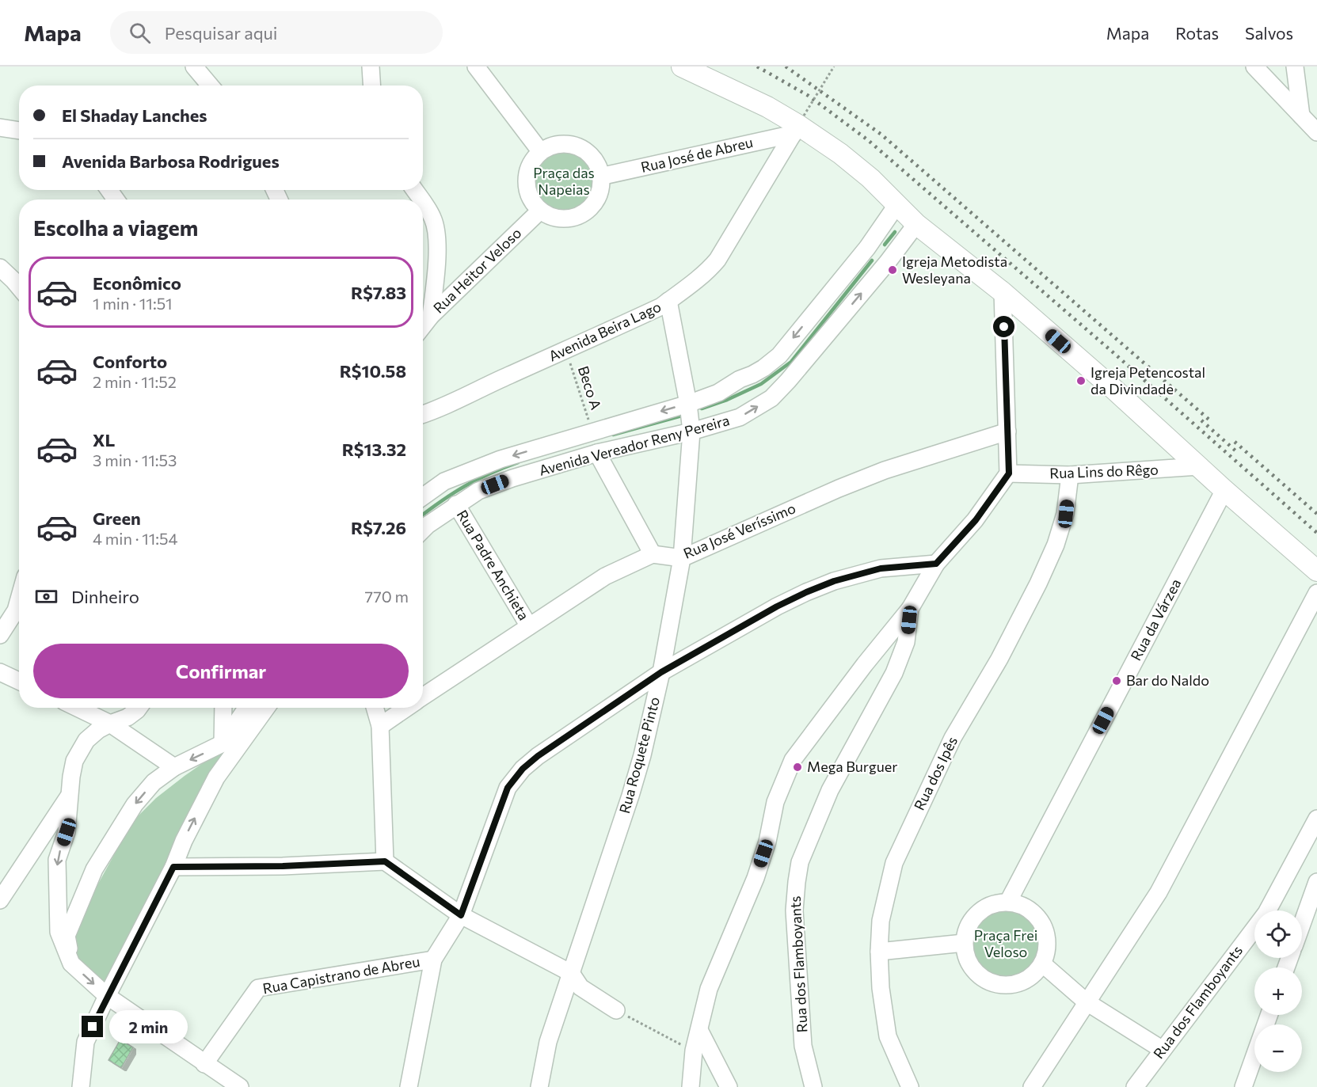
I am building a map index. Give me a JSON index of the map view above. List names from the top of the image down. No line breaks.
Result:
{"streets":{"street":["Rua José de Abreu","Rua Heitor Veloso","Avenida Beira Lago","Avenida Vereador Reny Pereira","Rua Lins do Rêgo","Rua José Veríssimo","Rua Padre Anchieta","Rua da Várzea","Rua Roquete Pinto","Rua dos Ipês","Rua dos Flamboyants","Rua Capistrano de Abreu"],"path":["Beco A"]},"crossings":[["Rua José de Abreu","Rua Heitor Veloso"],["Rua José de Abreu","Avenida Beira Lago"],["Avenida Beira Lago","Beco A"],["Avenida Beira Lago","Rua Roquete Pinto"],["Beco A","Avenida Vereador Reny Pereira"],["Avenida Vereador Reny Pereira","Rua Padre Anchieta"],["Avenida Vereador Reny Pereira","Rua Roquete Pinto"],["Rua Lins do Rêgo","Rua dos Ipês"],["Rua José Veríssimo","Rua Roquete Pinto"],["Rua Roquete Pinto","Rua Capistrano de Abreu"]],"parks":["Praça das Napeias","Praça Frei Veloso"],"places":["Igreja Metodista Wesleyana","Igreja Petencostal da Divindade","Bar do Naldo","Mega Burguer"],"page":{"header":"Mapa","search":"Pesquisar aqui","nav":["Mapa","Rotas","Salvos"],"banner":["El Shaday Lanches","Avenida Barbosa Rodrigues"],"heading":"Escolha a viagem","list":[{"name":"Econômico","note":"1 min · 11:51","value":"R$7.83"},{"name":"Conforto","note":"2 min · 11:52","value":"R$10.58"},{"name":"XL","note":"3 min · 11:53","value":"R$13.32"},{"name":"Green","note":"4 min · 11:54","value":"R$7.26"}],"pay":["Dinheiro","770 m"],"buttons":"Confirmar","map_buttons":["+","−"],"bubble":"2 min"}}
